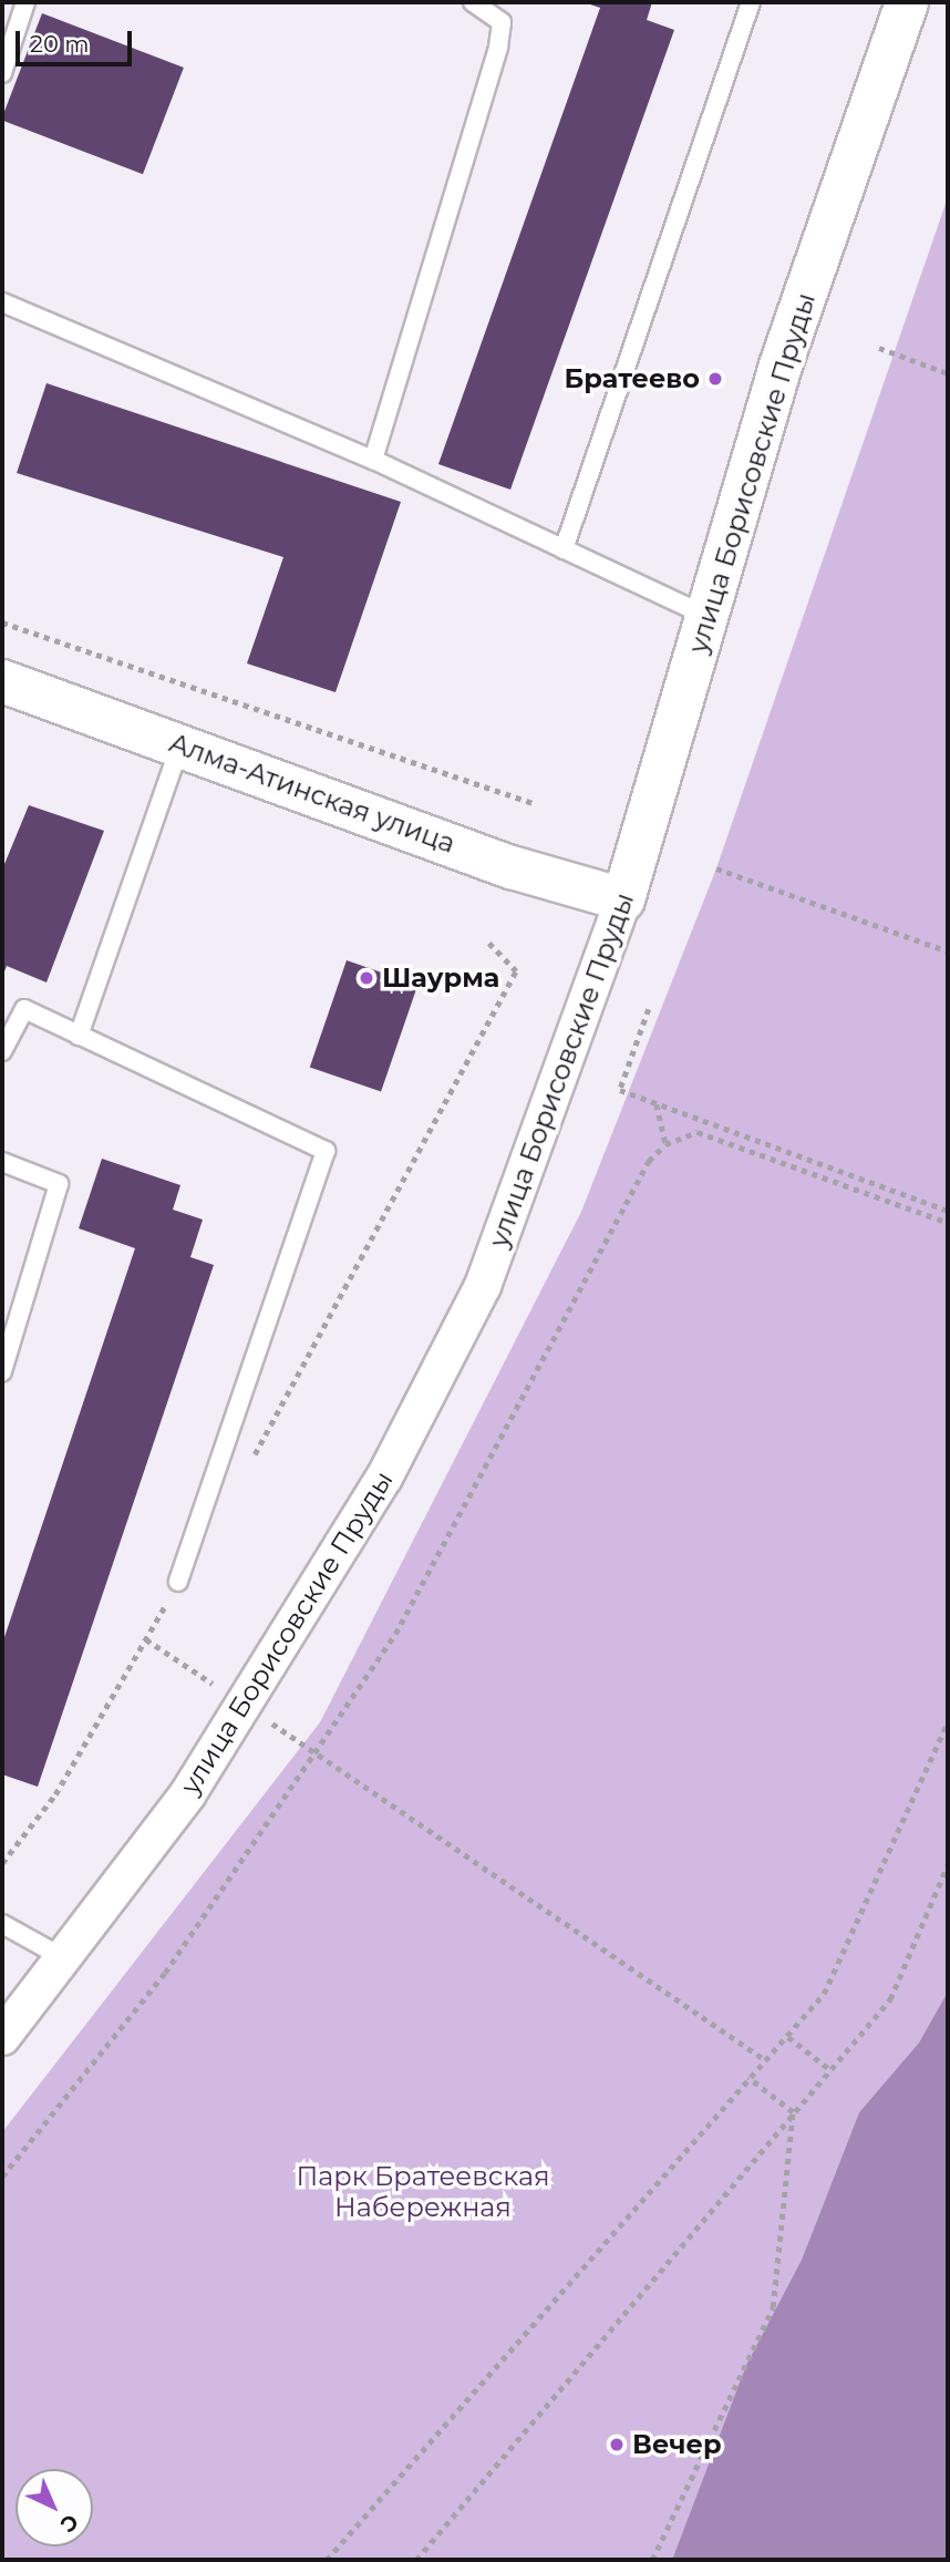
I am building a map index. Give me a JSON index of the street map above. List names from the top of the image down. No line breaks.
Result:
{"streets":{"street":["улица Борисовские Пруды","Алма-Атинская улица"]},"crossings":[["улица Борисовские Пруды","Алма-Атинская улица"]],"parks":["Парк Братеевская Набережная"],"places":["Братеево","Шаурма","Вечер"],"scale_bar":"20 m","north":"bottom right"}
